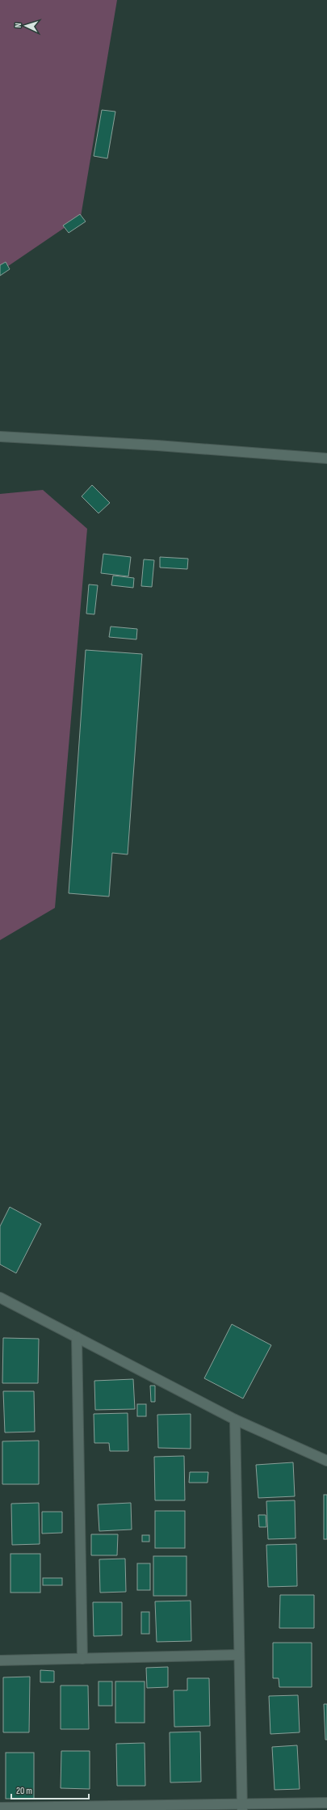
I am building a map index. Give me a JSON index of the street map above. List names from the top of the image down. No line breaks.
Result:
{"scale_bar":"20 m","north":"left"}
